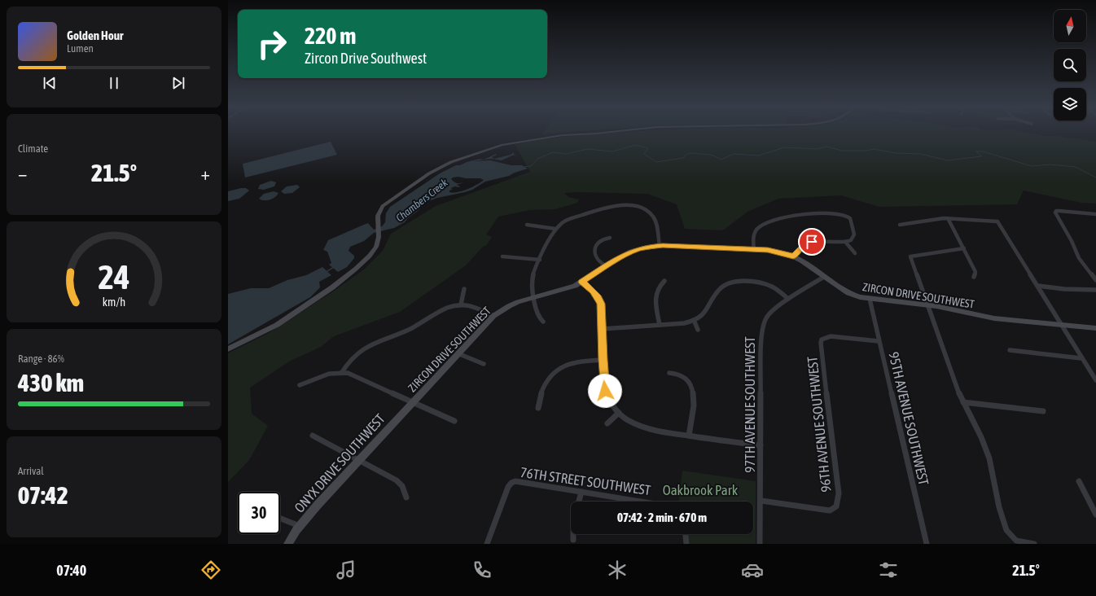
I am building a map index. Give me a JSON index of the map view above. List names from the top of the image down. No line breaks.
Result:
{"streets":{"street":["ZIRCON DRIVE SOUTHWEST","97TH AVENUE SOUTHWEST","95TH AVENUE SOUTHWEST","96TH AVENUE SOUTHWEST","ONYX DRIVE SOUTHWEST","76TH STREET SOUTHWEST"]},"crossings":[["ZIRCON DRIVE SOUTHWEST","97TH AVENUE SOUTHWEST"],["ZIRCON DRIVE SOUTHWEST","95TH AVENUE SOUTHWEST"],["ZIRCON DRIVE SOUTHWEST","ONYX DRIVE SOUTHWEST"],["97TH AVENUE SOUTHWEST","96TH AVENUE SOUTHWEST"],["95TH AVENUE SOUTHWEST","96TH AVENUE SOUTHWEST"]],"water":["Chambers Creek"],"parks":["Oakbrook Park"],"north":"top","page":{"turn":["220 m","Zircon Drive Southwest"],"song":["Golden Hour","Lumen"],"tile":["Climate",["Range · 86%","430 km"],["Arrival","07:42"]],"heat":["−","21.5°","+"],"limit":"30","trip":"07:42 · 2 min · 670 m","tabs":["07:40","21.5°"],"gauge":["24","km/h"]}}
